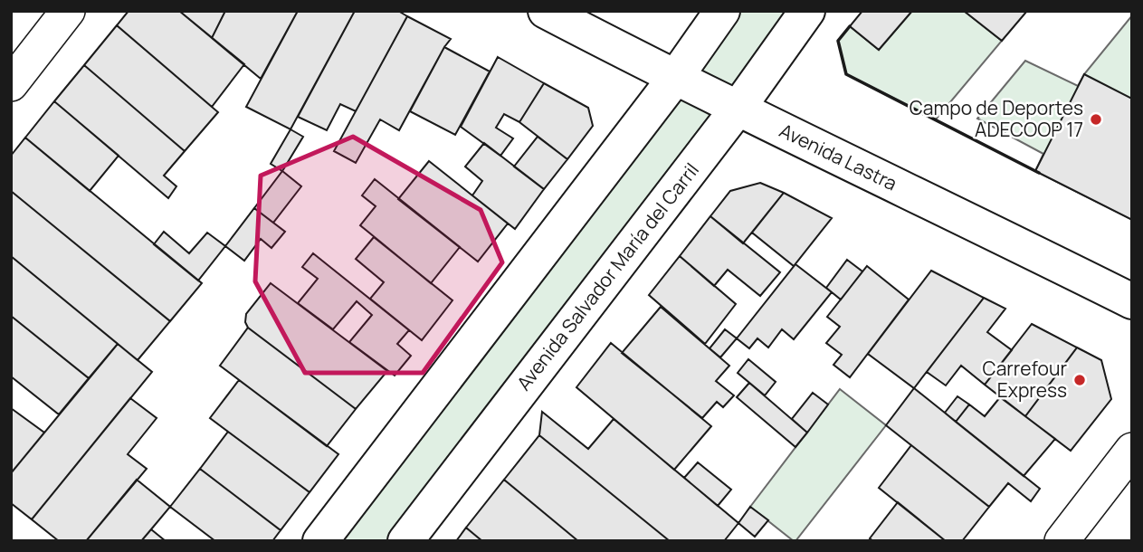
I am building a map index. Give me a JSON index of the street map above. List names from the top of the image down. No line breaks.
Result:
{"streets":{"street":["Avenida Lastra","Avenida Salvador María del Carril"]},"crossings":[["Avenida Lastra","Avenida Salvador María del Carril"]],"places":["Campo de Deportes ADECOOP 17","Carrefour Express"]}
